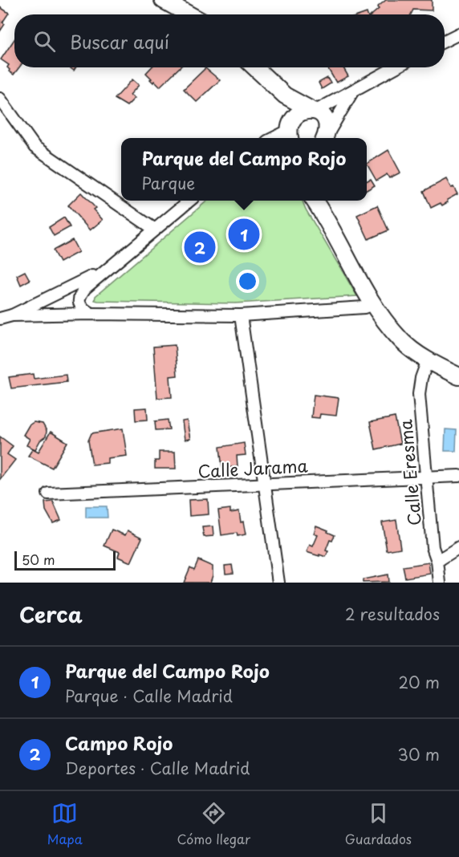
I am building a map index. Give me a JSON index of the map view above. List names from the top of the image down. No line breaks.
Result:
{"streets":{"street":["Calle Jarama","Calle Eresma"]},"crossings":[["Calle Jarama","Calle Eresma"]],"scale_bar":"50 m","page":{"search":"Buscar aquí","popup":["Parque del Campo Rojo","Parque"],"pins":["1","2"],"scale":"50 m","heading":["Cerca","2 resultados"],"list":[{"mark":"1","name":"Parque del Campo Rojo","note":"Parque · Calle Madrid","value":"20 m"},{"mark":"2","name":"Campo Rojo","note":"Deportes · Calle Madrid","value":"30 m"}],"nav":["Mapa","Cómo llegar","Guardados"]}}
